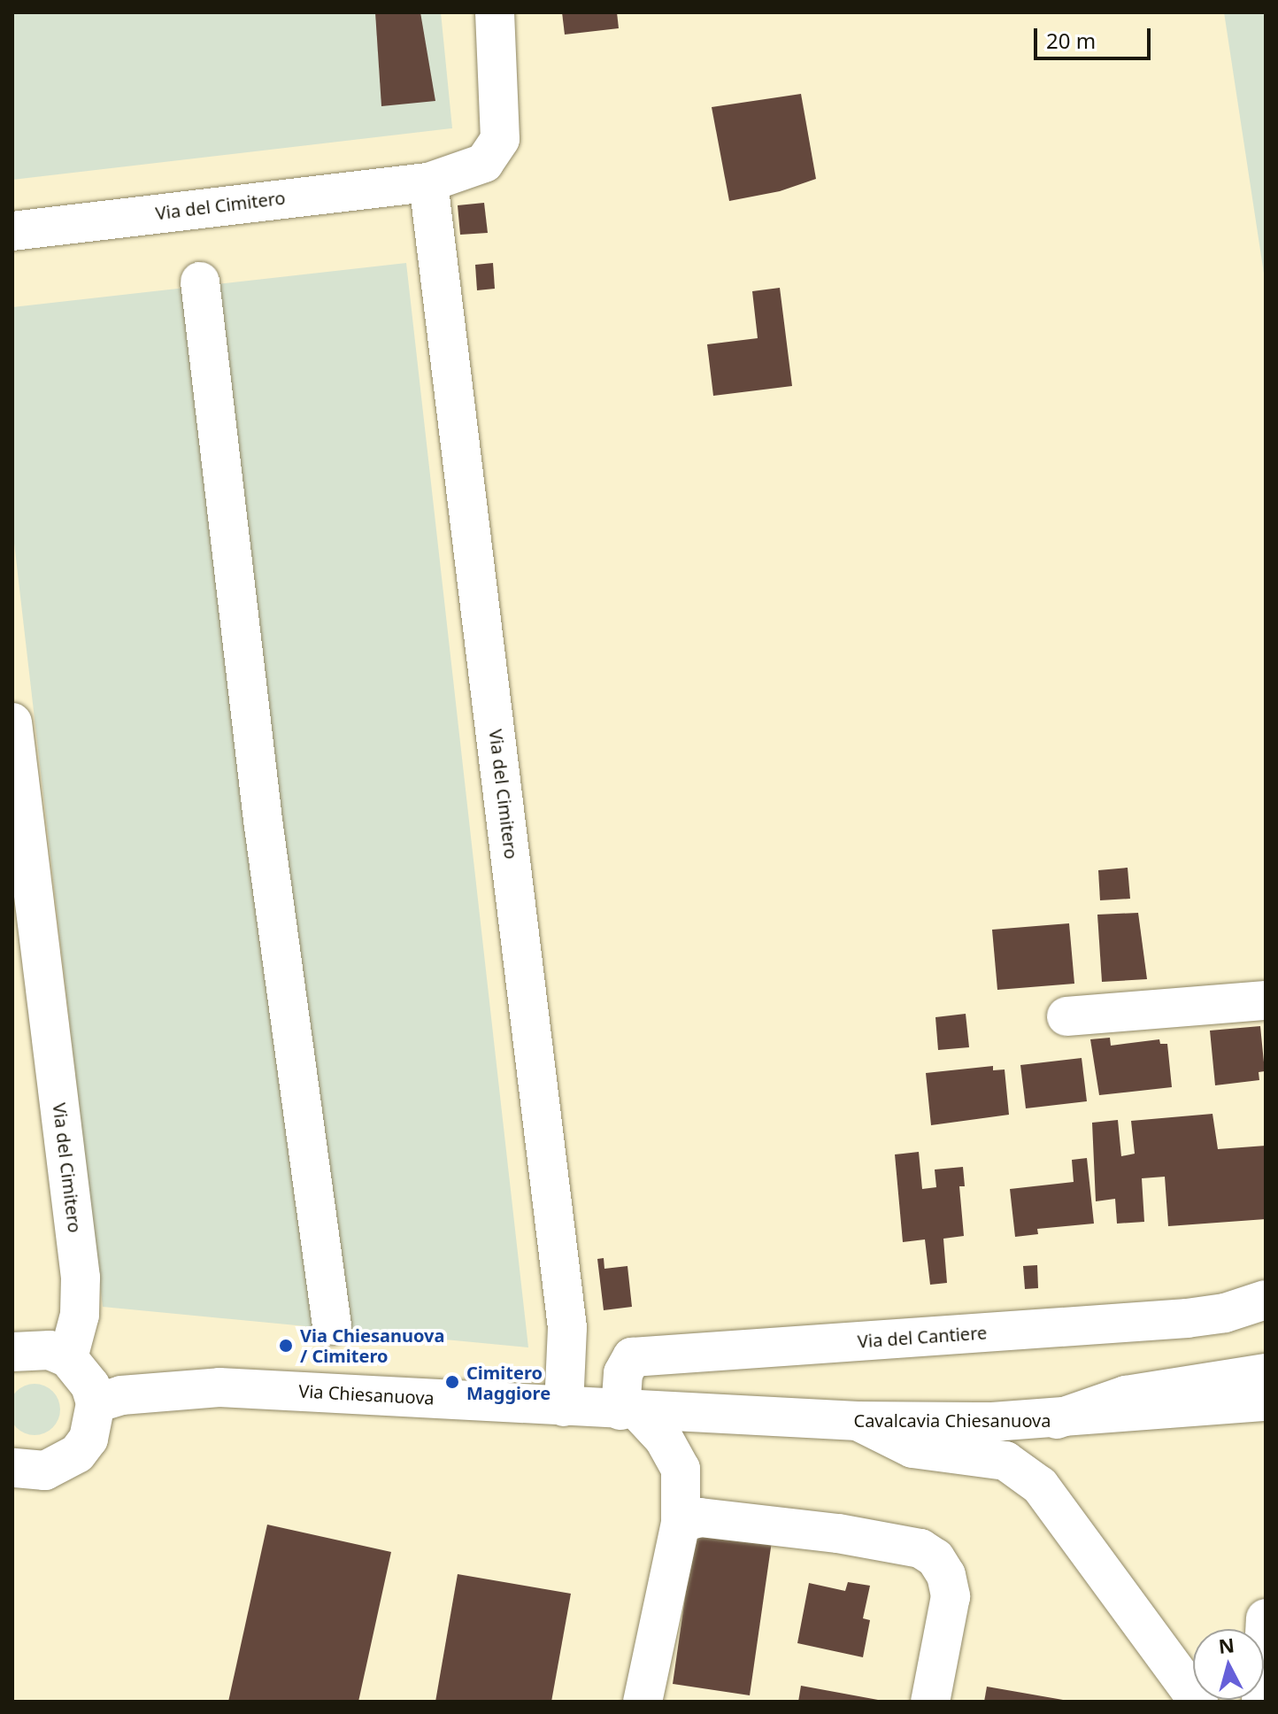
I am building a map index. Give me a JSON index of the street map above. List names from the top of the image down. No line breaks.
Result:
{"streets":{"main road":["Via del Cimitero","Via del Cantiere","Via Chiesanuova","Cavalcavia Chiesanuova"]},"crossings":[["Via del Cimitero","Via Chiesanuova"],["Via del Cantiere","Via Chiesanuova"],["Via del Cantiere","Cavalcavia Chiesanuova"],["Via Chiesanuova","Cavalcavia Chiesanuova"]],"places":["Via Chiesanuova / Cimitero","Cimitero Maggiore"],"scale_bar":"20 m","north":"top"}
